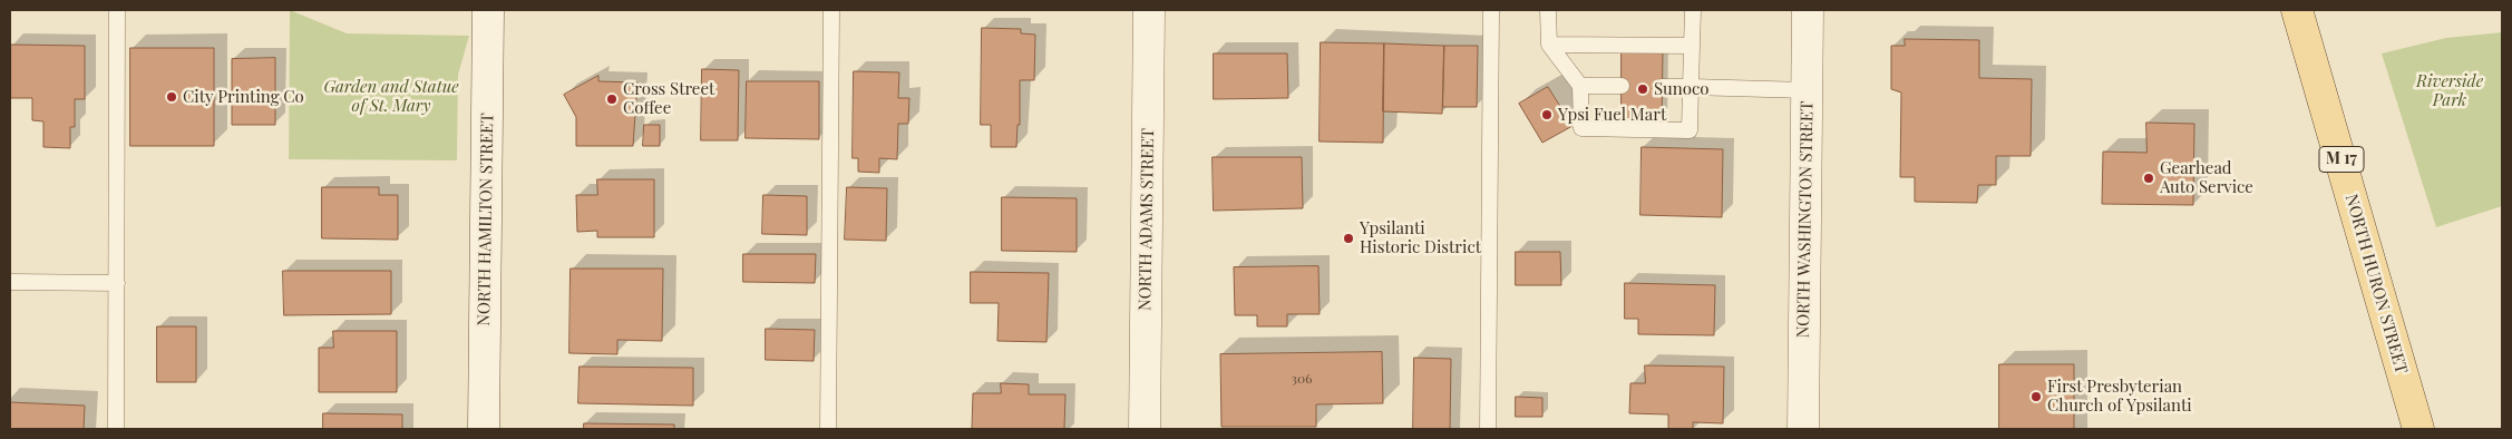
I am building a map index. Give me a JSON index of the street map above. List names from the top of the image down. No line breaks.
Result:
{"streets":{"main road":["M 17","NORTH HURON STREET"],"street":["NORTH HAMILTON STREET","NORTH ADAMS STREET","NORTH WASHINGTON STREET"]},"parks":["Riverside Park","Garden and Statue of St. Mary"],"places":["Sunoco","City Printing Co","Cross Street Coffee","Ypsi Fuel Mart","Gearhead Auto Service","Ypsilanti Historic District","First Presbyterian Church of Ypsilanti"],"house_numbers":["306"]}
